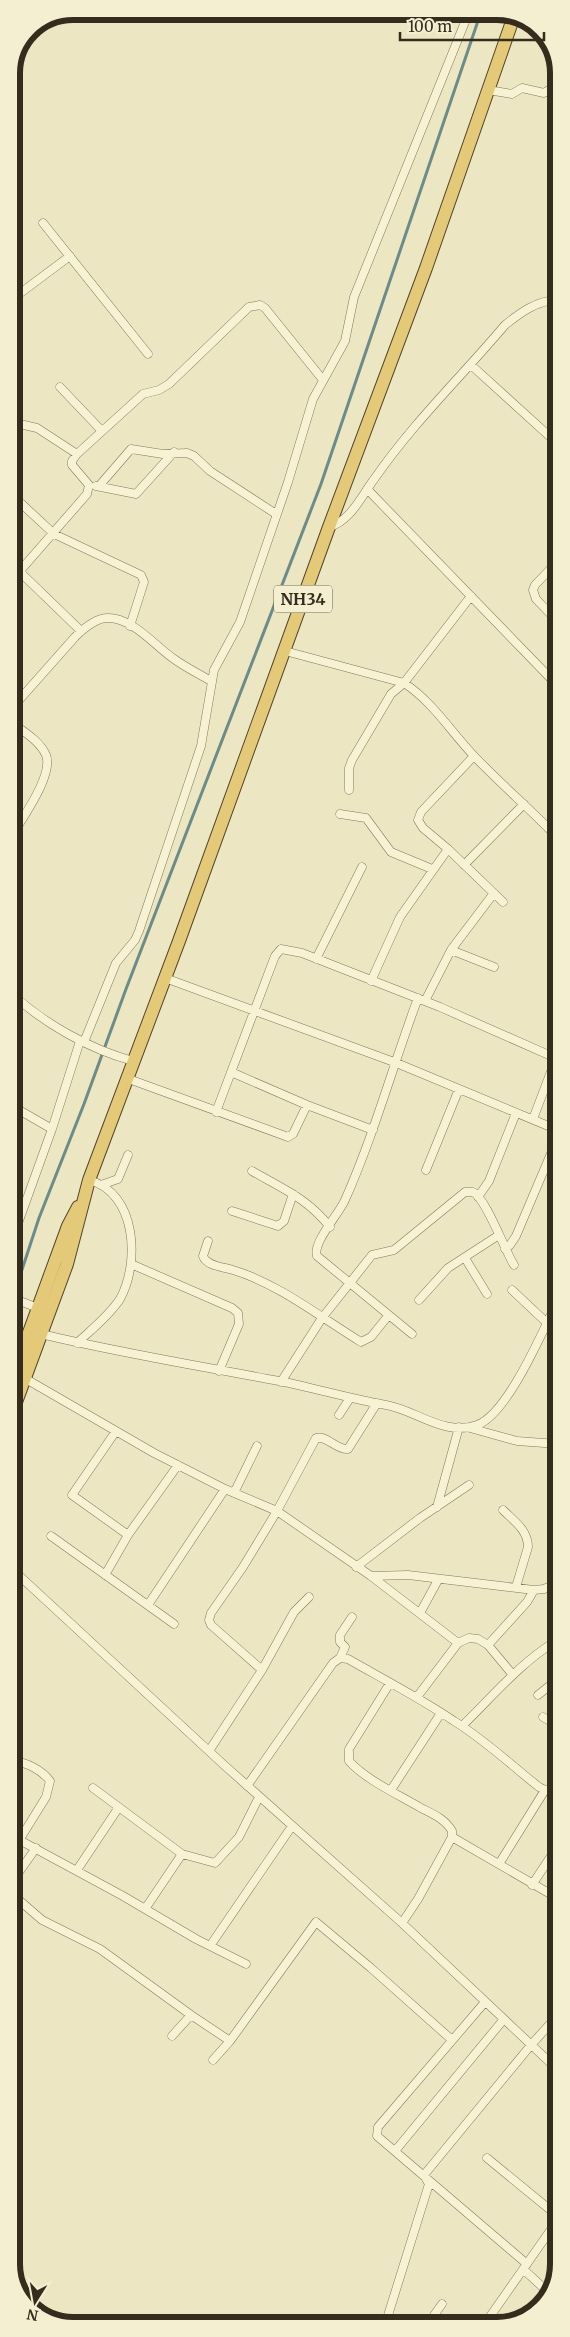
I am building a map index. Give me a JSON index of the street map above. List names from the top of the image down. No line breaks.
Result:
{"streets":{"highway":["NH34"]},"scale_bar":"100 m","north":"bottom"}
